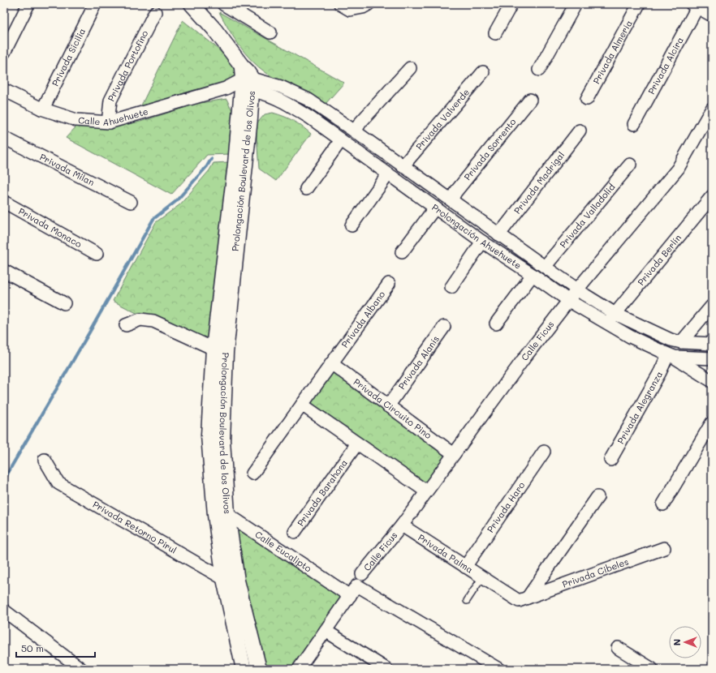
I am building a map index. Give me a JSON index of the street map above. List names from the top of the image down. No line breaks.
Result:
{"streets":{"street":["Privada Almería","Privada Sicilia","Privada Alcira","Privada Portofino","Calle Ahuehuete","Privada Valverde","Privada Sorrento","Privada Milan","Prolongación Boulevard de los Olivos","Privada Madrigal","Privada Valladolid","Privada Monaco","Prolongación Ahuehuete","Privada Berlín","Privada Albano","Calle Ficus","Privada Alanís","Privada Alegranza","Privada Circuito Pino","Privada Barahona","Privada Haro","Privada Retorno Pirul","Calle Eucalipto","Privada Palma","Privada Cibeles"]},"crossings":[["Privada Sicilia","Calle Ahuehuete"],["Privada Portofino","Calle Ahuehuete"],["Calle Ahuehuete","Prolongación Boulevard de los Olivos"],["Calle Ahuehuete","Prolongación Ahuehuete"],["Privada Valverde","Prolongación Ahuehuete"],["Privada Sorrento","Prolongación Ahuehuete"],["Prolongación Boulevard de los Olivos","Prolongación Ahuehuete"],["Prolongación Boulevard de los Olivos","Privada Retorno Pirul"],["Prolongación Boulevard de los Olivos","Calle Eucalipto"],["Privada Madrigal","Prolongación Ahuehuete"],["Privada Valladolid","Prolongación Ahuehuete"],["Prolongación Ahuehuete","Privada Berlín"],["Prolongación Ahuehuete","Calle Ficus"],["Prolongación Ahuehuete","Privada Alegranza"],["Privada Albano","Privada Circuito Pino"],["Calle Ficus","Privada Circuito Pino"],["Calle Ficus","Calle Eucalipto"],["Calle Ficus","Privada Palma"],["Privada Alanís","Privada Circuito Pino"],["Privada Haro","Privada Palma"],["Privada Palma","Privada Cibeles"]],"scale_bar":"50 m","north":"left"}
